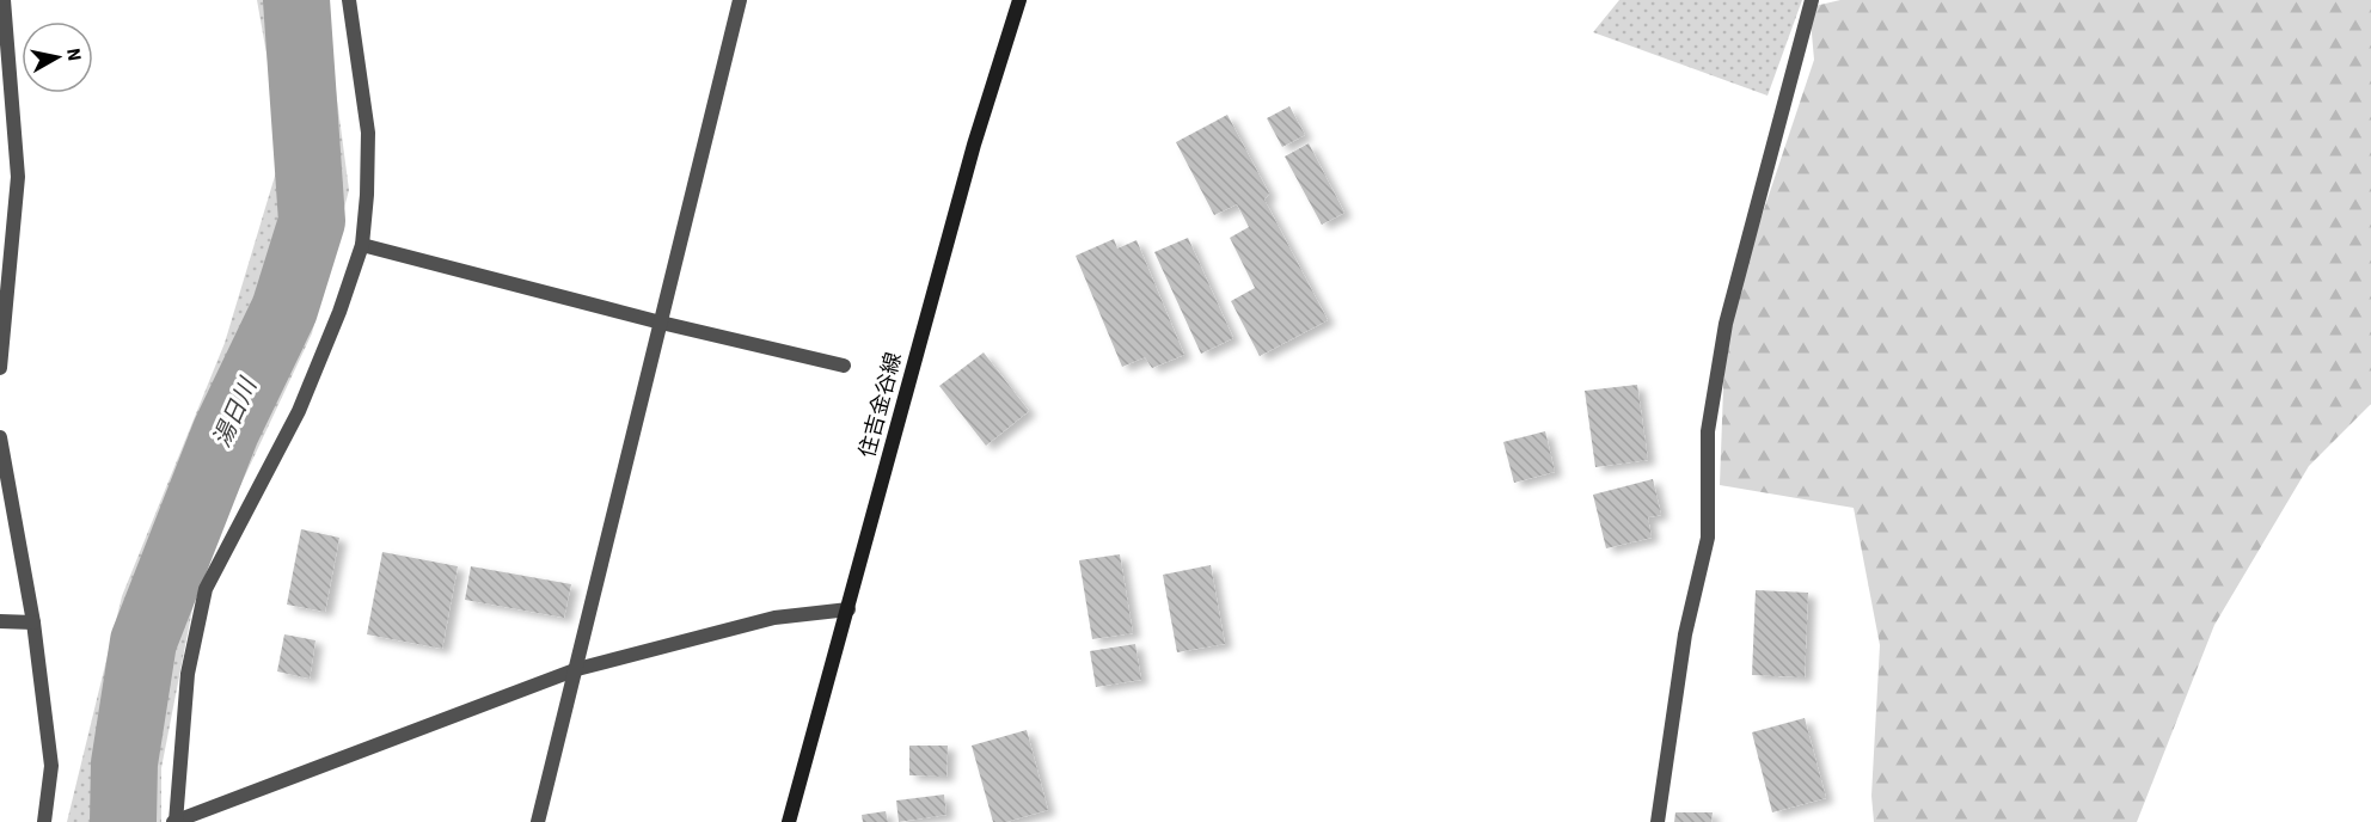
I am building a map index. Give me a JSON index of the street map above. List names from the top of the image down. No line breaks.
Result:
{"streets":{"main road":["住吉金谷線"]},"water":["湯日川"],"north":"right"}
